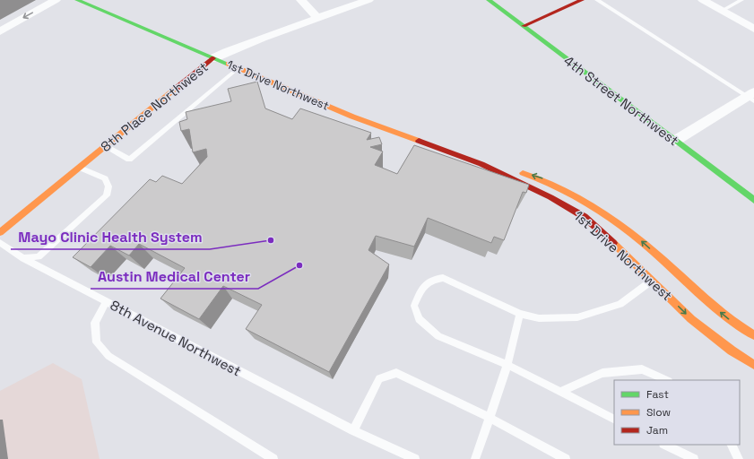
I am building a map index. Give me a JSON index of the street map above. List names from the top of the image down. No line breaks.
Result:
{"streets":{"street":["1st Drive Northwest","4th Street Northwest","8th Place Northwest"],"lane":["8th Avenue Northwest"]},"crossings":[["1st Drive Northwest","8th Place Northwest"]],"places":["Mayo Clinic Health System","Austin Medical Center"],"legend":["Fast","Slow","Jam"]}
